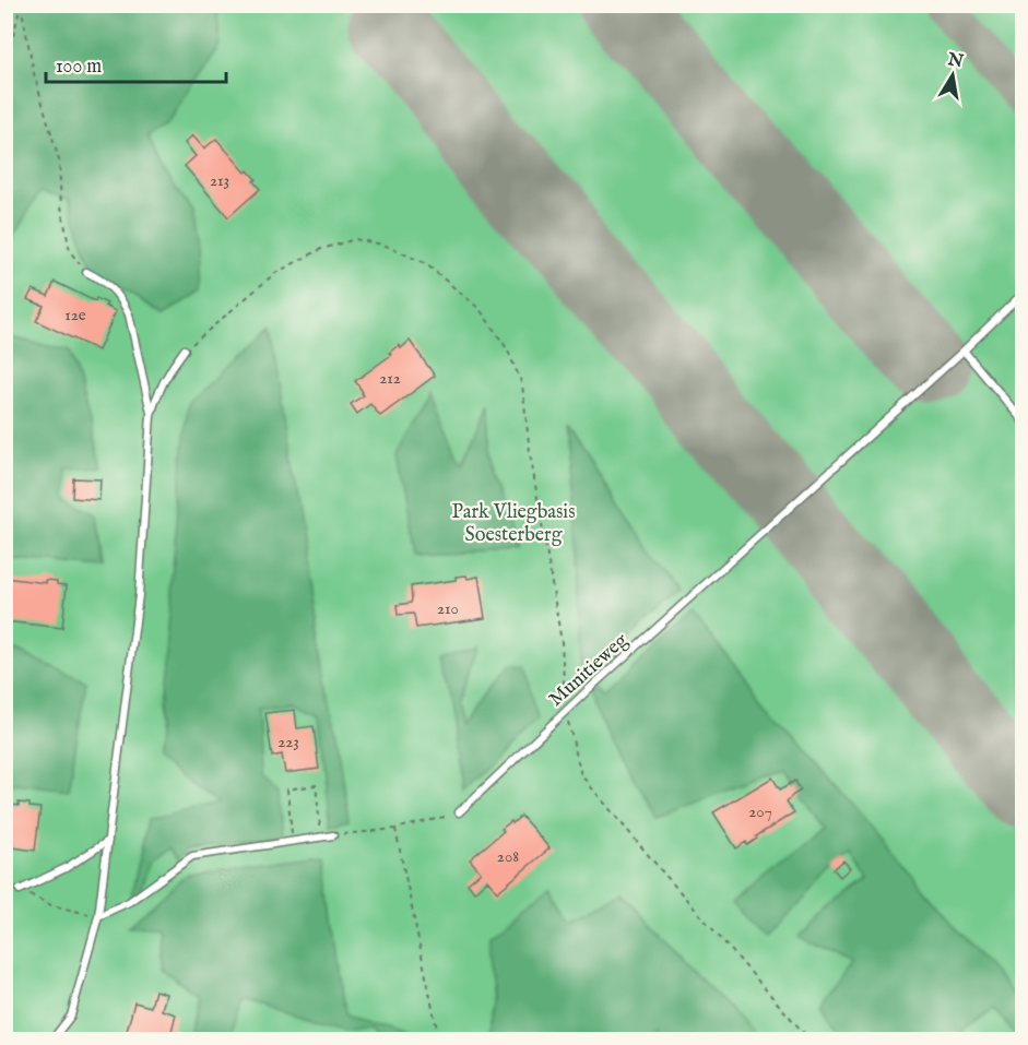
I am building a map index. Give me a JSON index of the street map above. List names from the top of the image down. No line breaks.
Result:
{"streets":{"lane":["Munitieweg"]},"parks":["Park Vliegbasis Soesterberg"],"house_numbers":["213","12e","212","210","223","207","208"],"scale_bar":"100 m","north":"top"}
